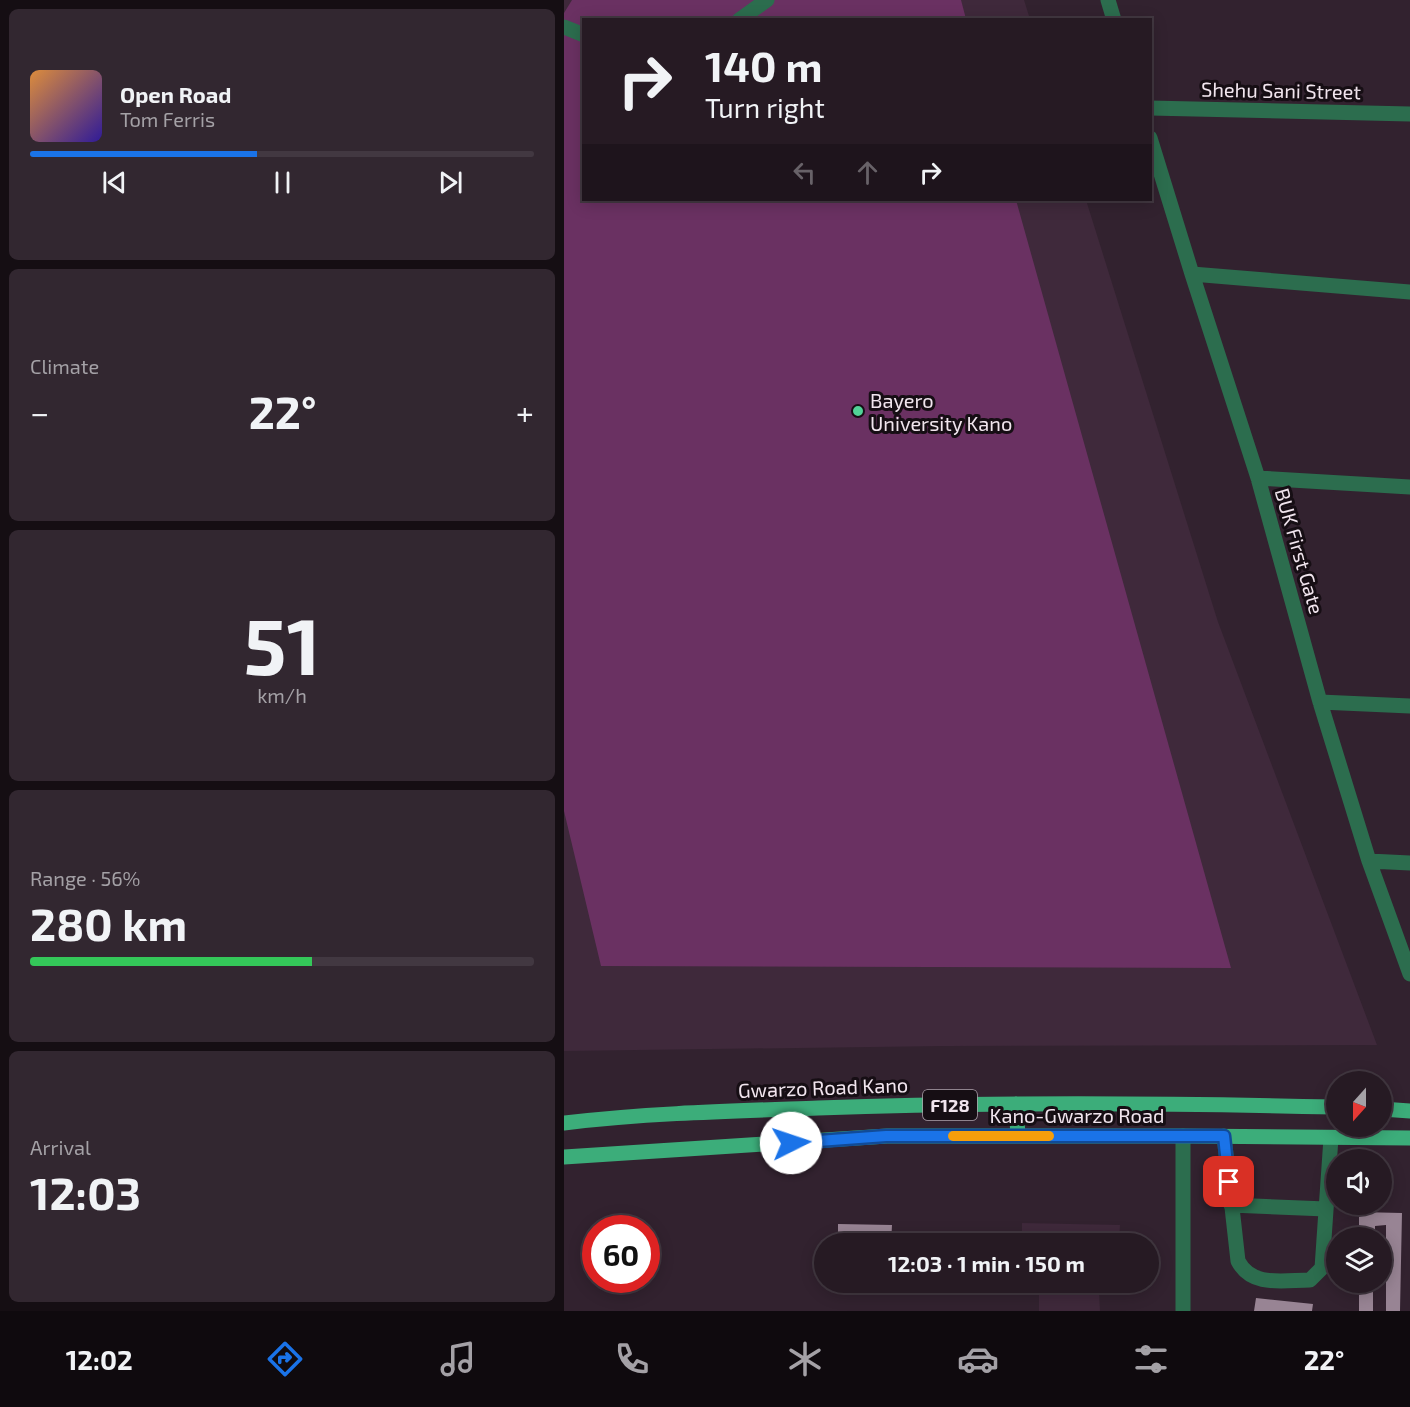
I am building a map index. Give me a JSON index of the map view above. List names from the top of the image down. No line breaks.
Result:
{"streets":{"main road":["Gwarzo Road Kano","F128","Kano-Gwarzo Road"],"street":["Shehu Sani Street","BUK First Gate"]},"places":["Bayero University Kano"],"north":"bottom","page":{"turn":["140 m","Turn right"],"song":["Open Road","Tom Ferris"],"tile":["Climate",["51","km/h"],["Range · 56%","280 km"],["Arrival","12:03"]],"heat":["−","22°","+"],"limit":"60","trip":"12:03 · 1 min · 150 m","tabs":["12:02","22°"]}}
